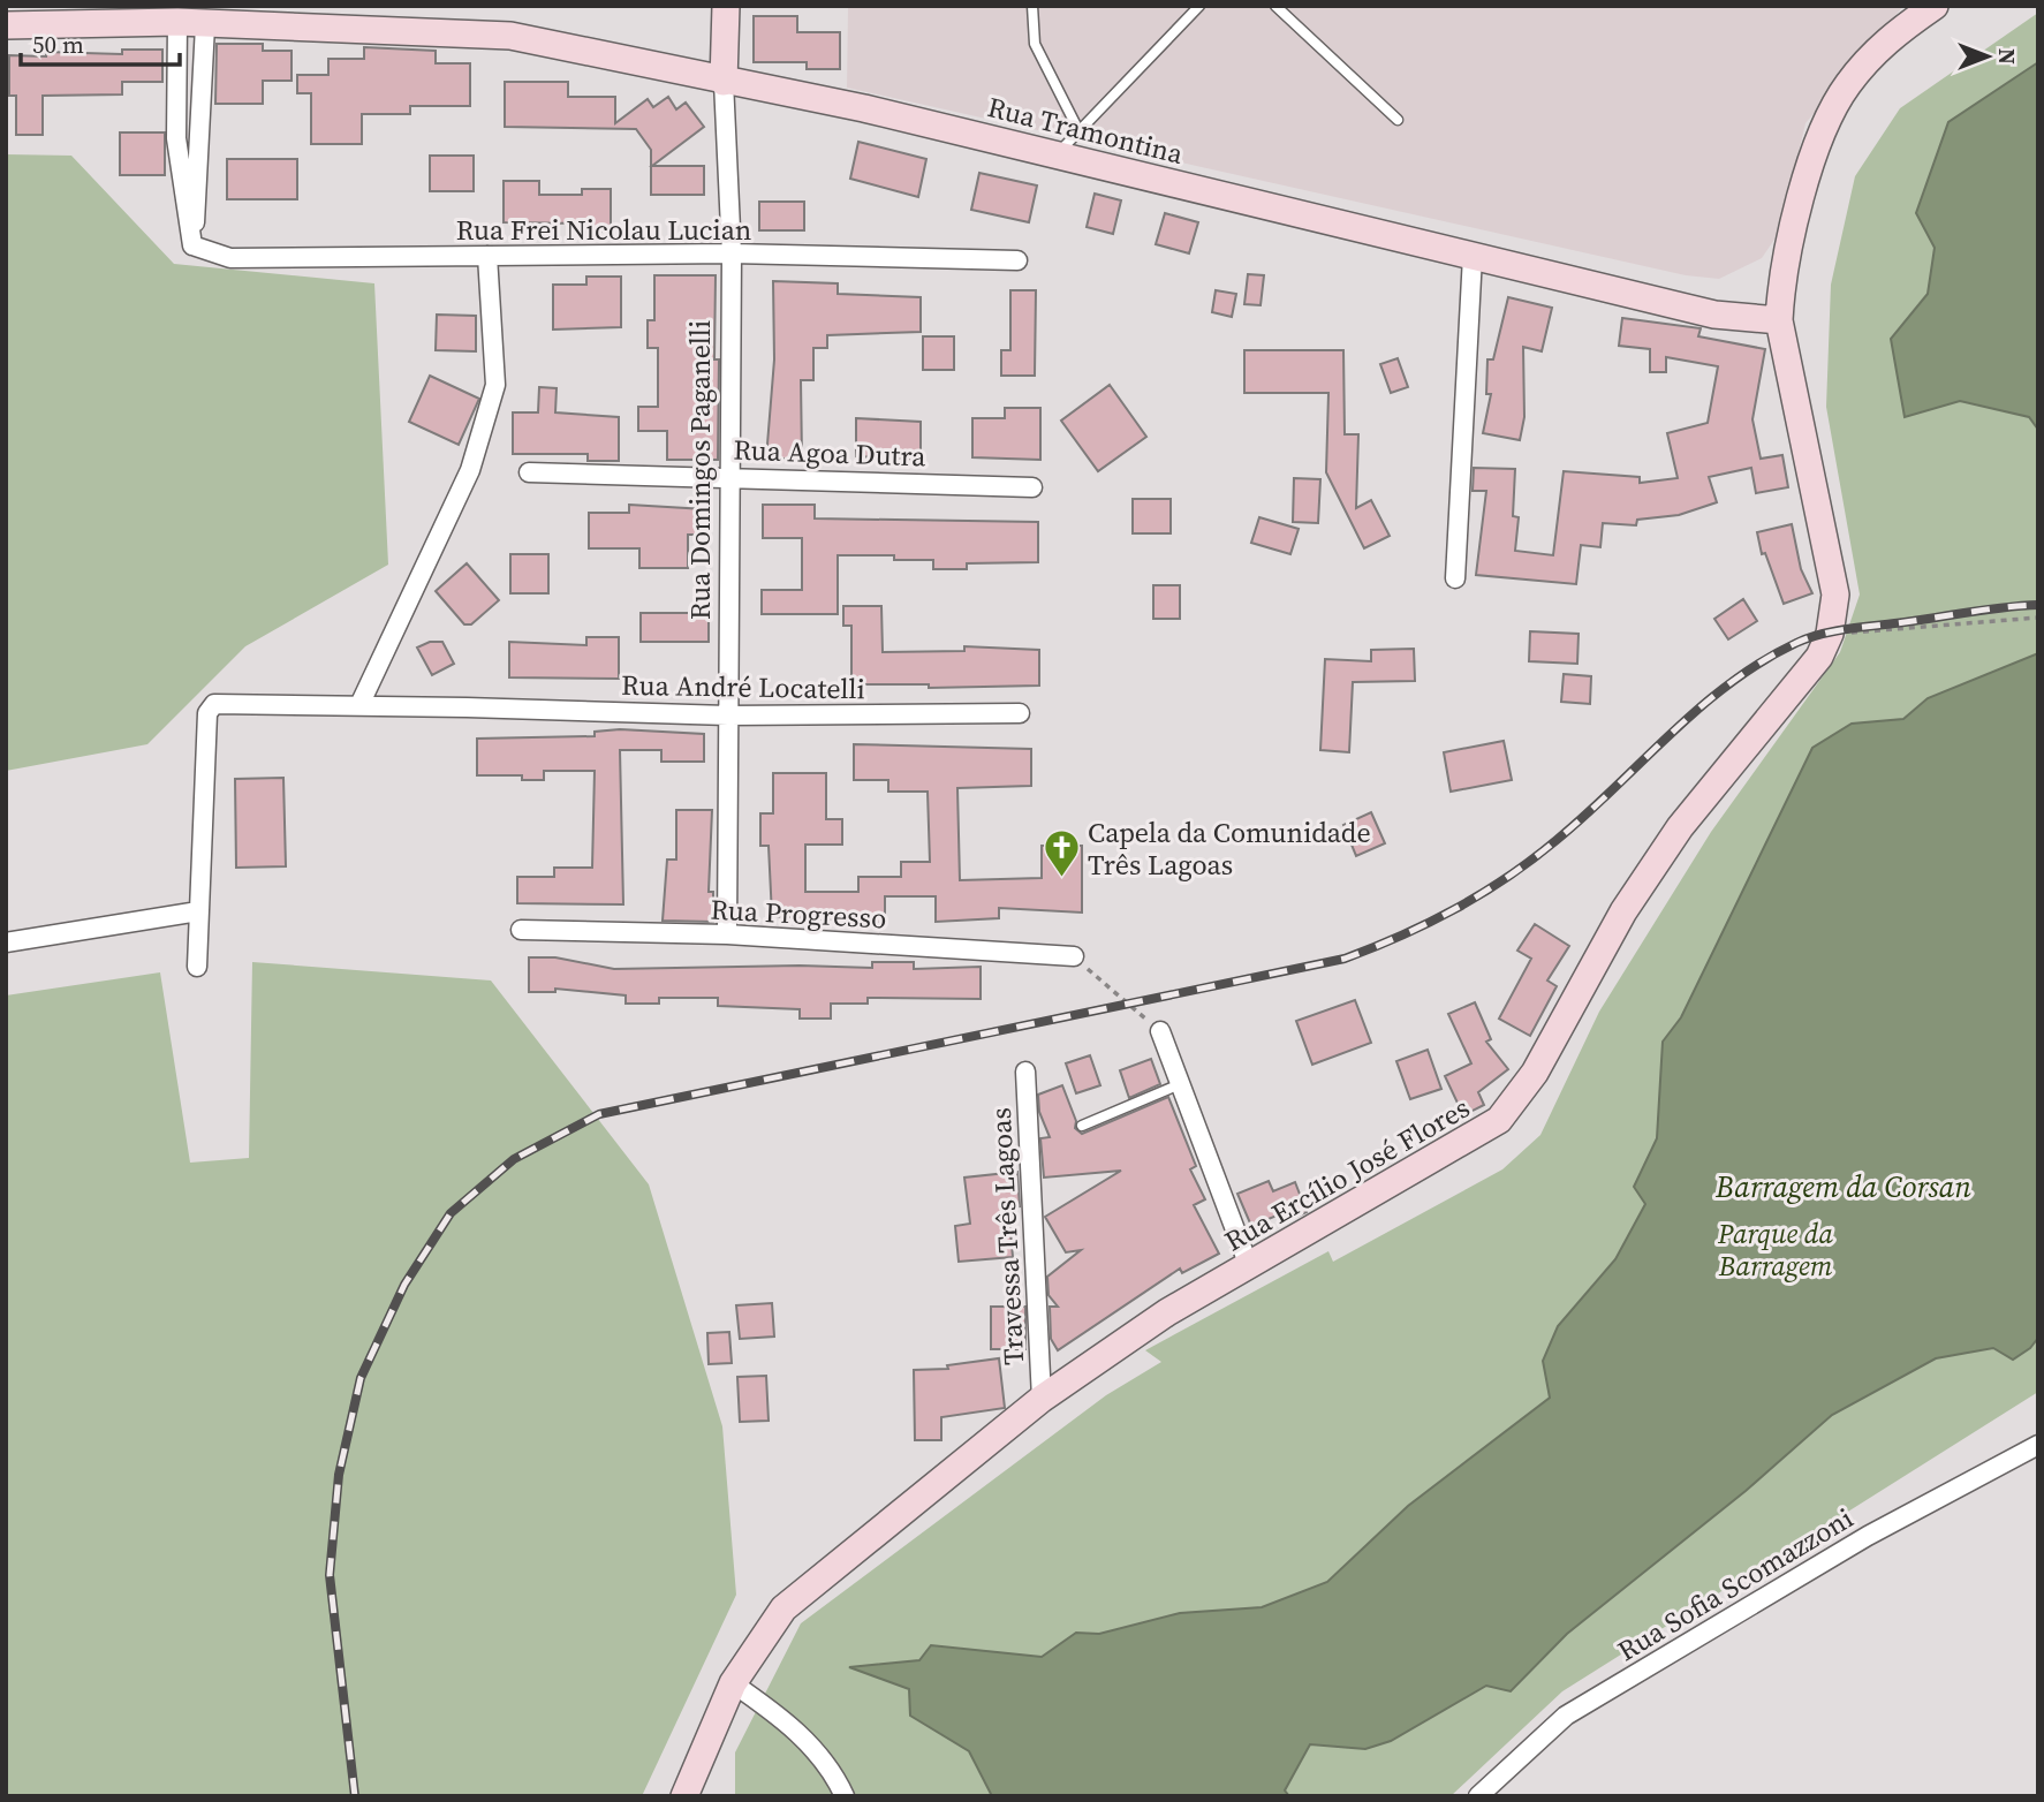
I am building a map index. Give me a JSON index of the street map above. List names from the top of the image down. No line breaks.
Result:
{"streets":{"street":["Rua Tramontina","Rua Frei Nicolau Lucian","Rua Agoa Dutra","Rua Domingos Paganelli","Rua André Locatelli","Rua Progresso","Rua Ercílio José Flores","Travessa Três Lagoas","Rua Sofia Scomazzoni"]},"crossings":[["Rua Tramontina","Rua Domingos Paganelli"],["Rua Tramontina","Rua Ercílio José Flores"],["Rua Frei Nicolau Lucian","Rua Domingos Paganelli"],["Rua Agoa Dutra","Rua Domingos Paganelli"],["Rua Domingos Paganelli","Rua André Locatelli"],["Rua Domingos Paganelli","Rua Progresso"],["Rua Ercílio José Flores","Travessa Três Lagoas"]],"water":["Barragem da Corsan"],"parks":["Parque da Barragem"],"places":{"church":["Capela da Comunidade Três Lagoas"]},"scale_bar":"50 m","north":"right"}
